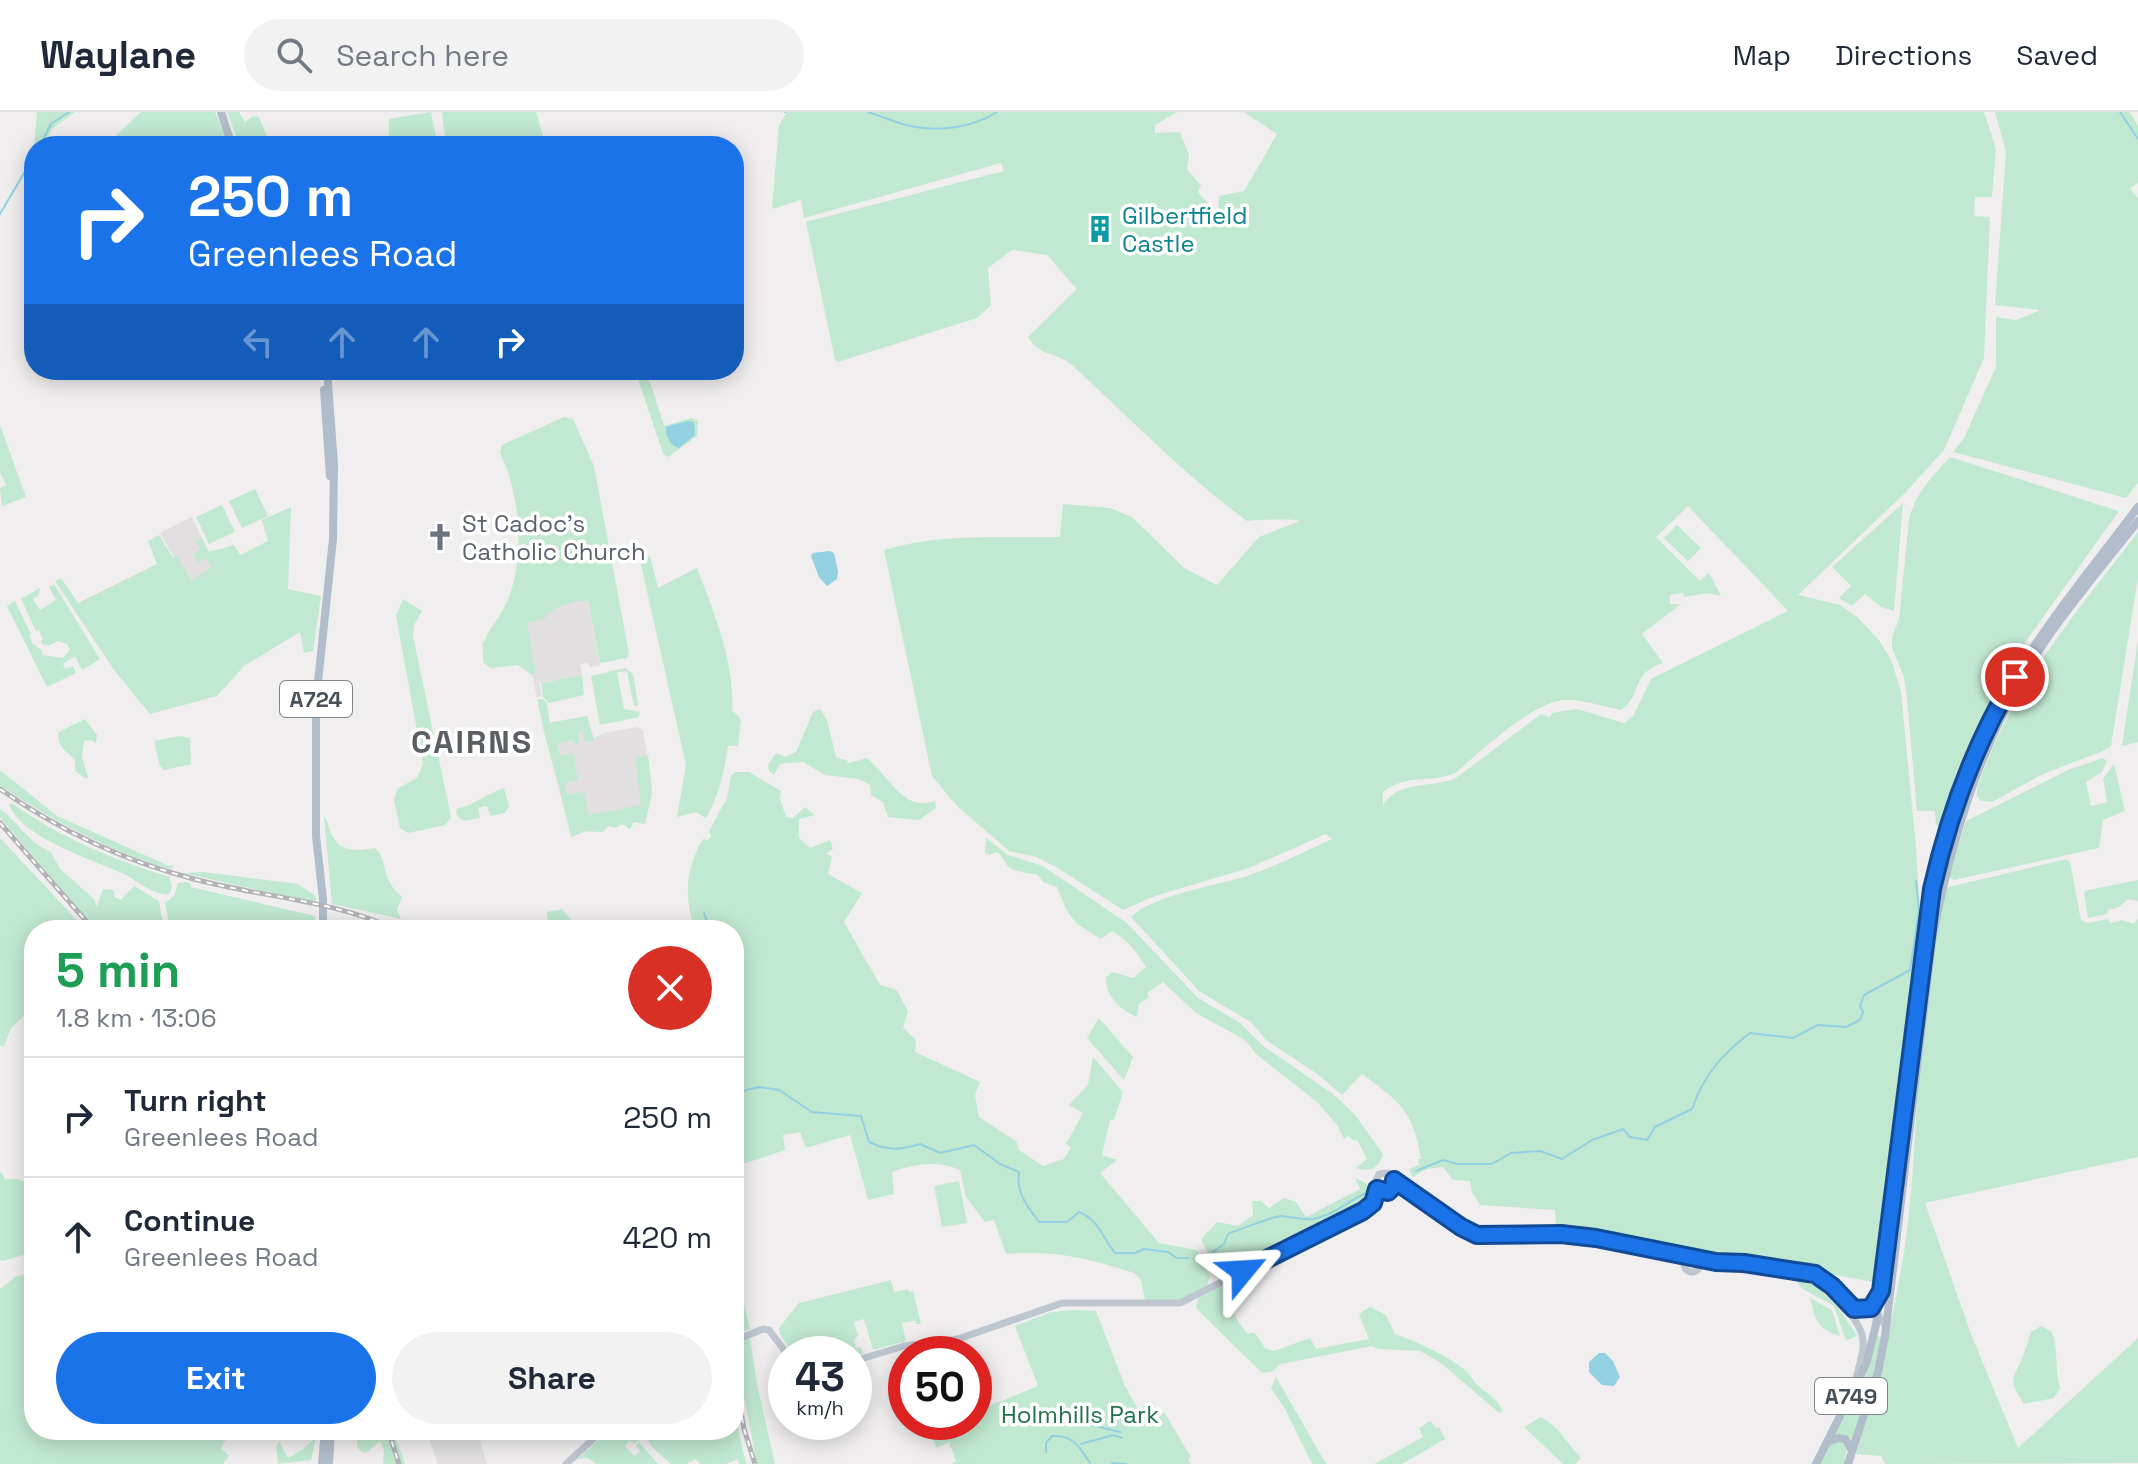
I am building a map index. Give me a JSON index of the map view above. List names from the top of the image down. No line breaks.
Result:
{"streets":{"main road":["A724","A749"]},"districts":["CAIRNS"],"parks":["Holmhills Park"],"places":{"building":["Gilbertfield Castle"],"church":["St Cadoc's Catholic Church"]},"page":{"header":"Waylane","search":"Search here","nav":["Map","Directions","Saved"],"turn":["250 m","Greenlees Road"],"heading":["5 min","1.8 km · 13:06"],"list":[{"name":"Turn right","note":"Greenlees Road","value":"250 m"},{"name":"Continue","note":"Greenlees Road","value":"420 m"}],"buttons":["Exit","Share"],"speed":"43 km/h","limit":"50"}}
